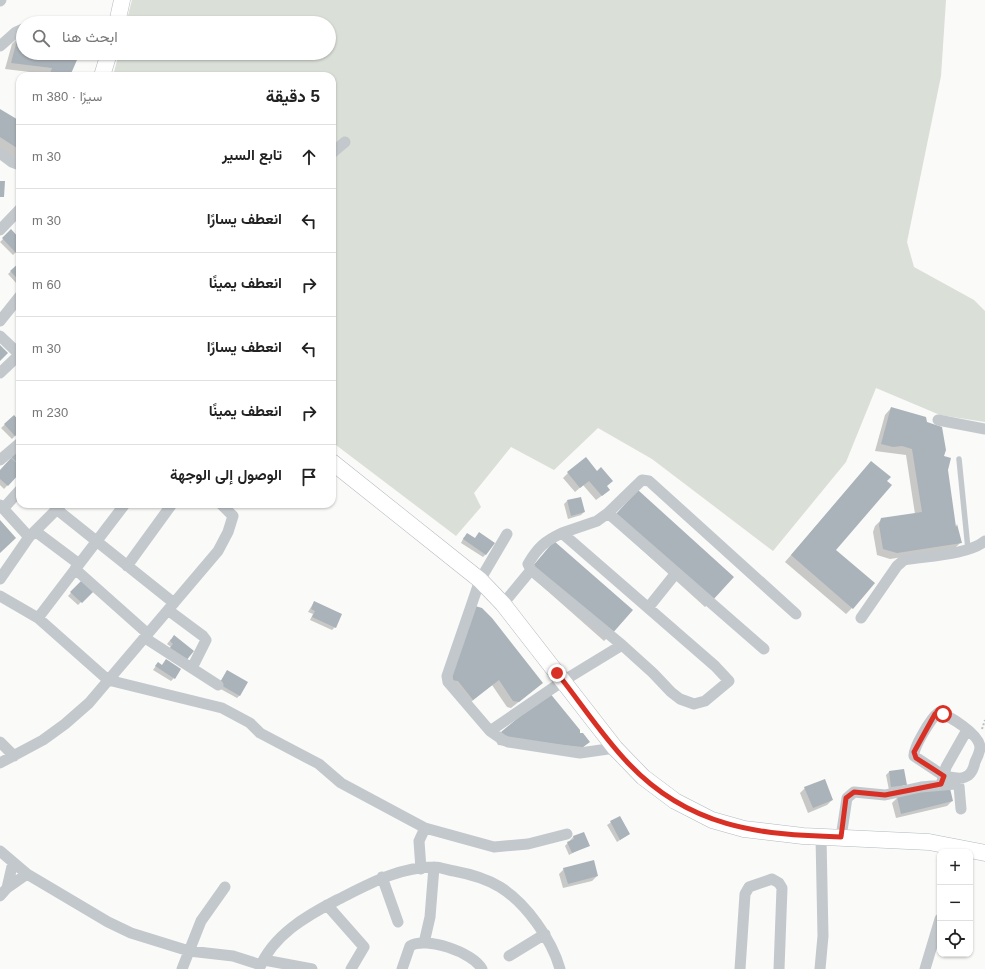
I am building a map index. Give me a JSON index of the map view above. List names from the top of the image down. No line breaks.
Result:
{"page":{"search":"ابحث هنا","heading":["5 دقيقة","سيرًا · 380 m"],"list":[["تابع السير","30 m"],["انعطف يسارًا","30 m"],["انعطف يمينًا","60 m"],["انعطف يسارًا","30 m"],["انعطف يمينًا","230 m"],"الوصول إلى الوجهة"],"map_buttons":["+","−"]}}
